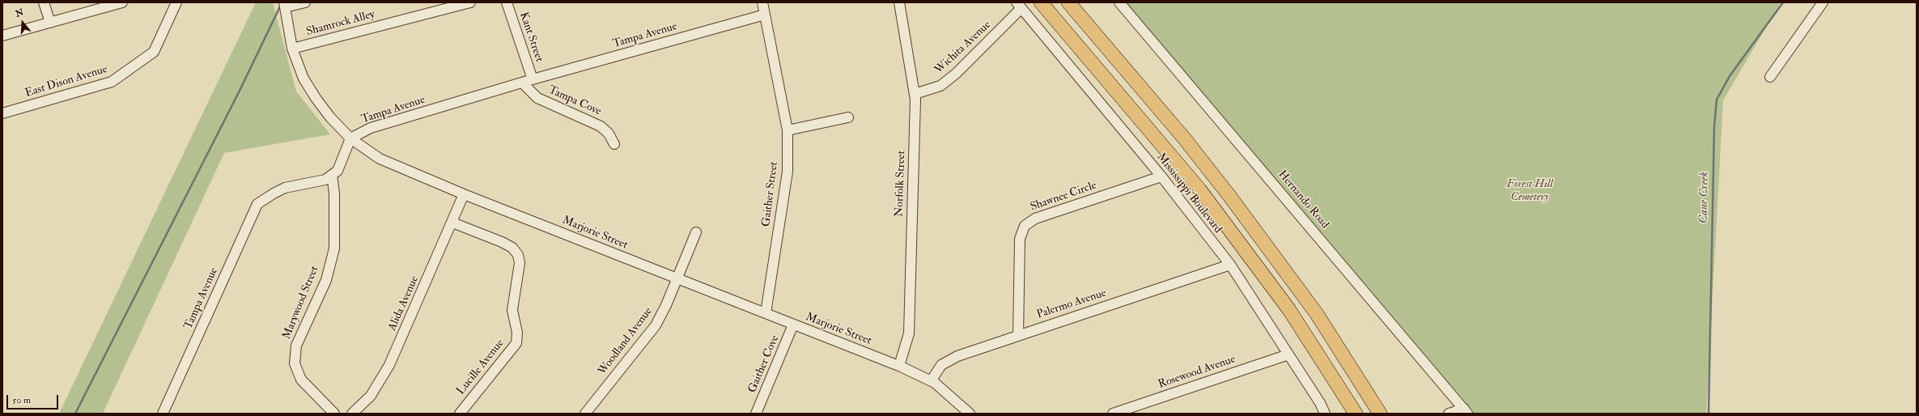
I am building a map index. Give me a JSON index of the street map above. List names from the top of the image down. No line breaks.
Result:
{"streets":{"street":["Shamrock Alley","Tampa Avenue","Kant Street","Wichita Avenue","East Dison Avenue","Tampa Cove","Norfolk Street","Mississippi Boulevard","Gaither Street","Shawnee Circle","Hernando Road","Marjorie Street","Marywood Street","Alida Avenue","Palermo Avenue","Woodland Avenue","Gaither Cove","Lucille Avenue","Rosewood Avenue"]},"crossings":[["Shamrock Alley","Marjorie Street"],["Tampa Avenue","Kant Street"],["Tampa Avenue","Tampa Cove"],["Tampa Avenue","Gaither Street"],["Tampa Avenue","Marjorie Street"],["Tampa Avenue","Marywood Street"],["Wichita Avenue","Norfolk Street"],["Wichita Avenue","Mississippi Boulevard"],["Norfolk Street","Marjorie Street"],["Mississippi Boulevard","Shawnee Circle"],["Mississippi Boulevard","Palermo Avenue"],["Mississippi Boulevard","Rosewood Avenue"],["Gaither Street","Marjorie Street"],["Shawnee Circle","Palermo Avenue"],["Marjorie Street","Alida Avenue"],["Marjorie Street","Palermo Avenue"],["Marjorie Street","Woodland Avenue"],["Marjorie Street","Gaither Cove"],["Alida Avenue","Lucille Avenue"]],"water":["Cane Creek"],"parks":["Forest Hill Cemetery"],"scale_bar":"50 m","north":"top"}
